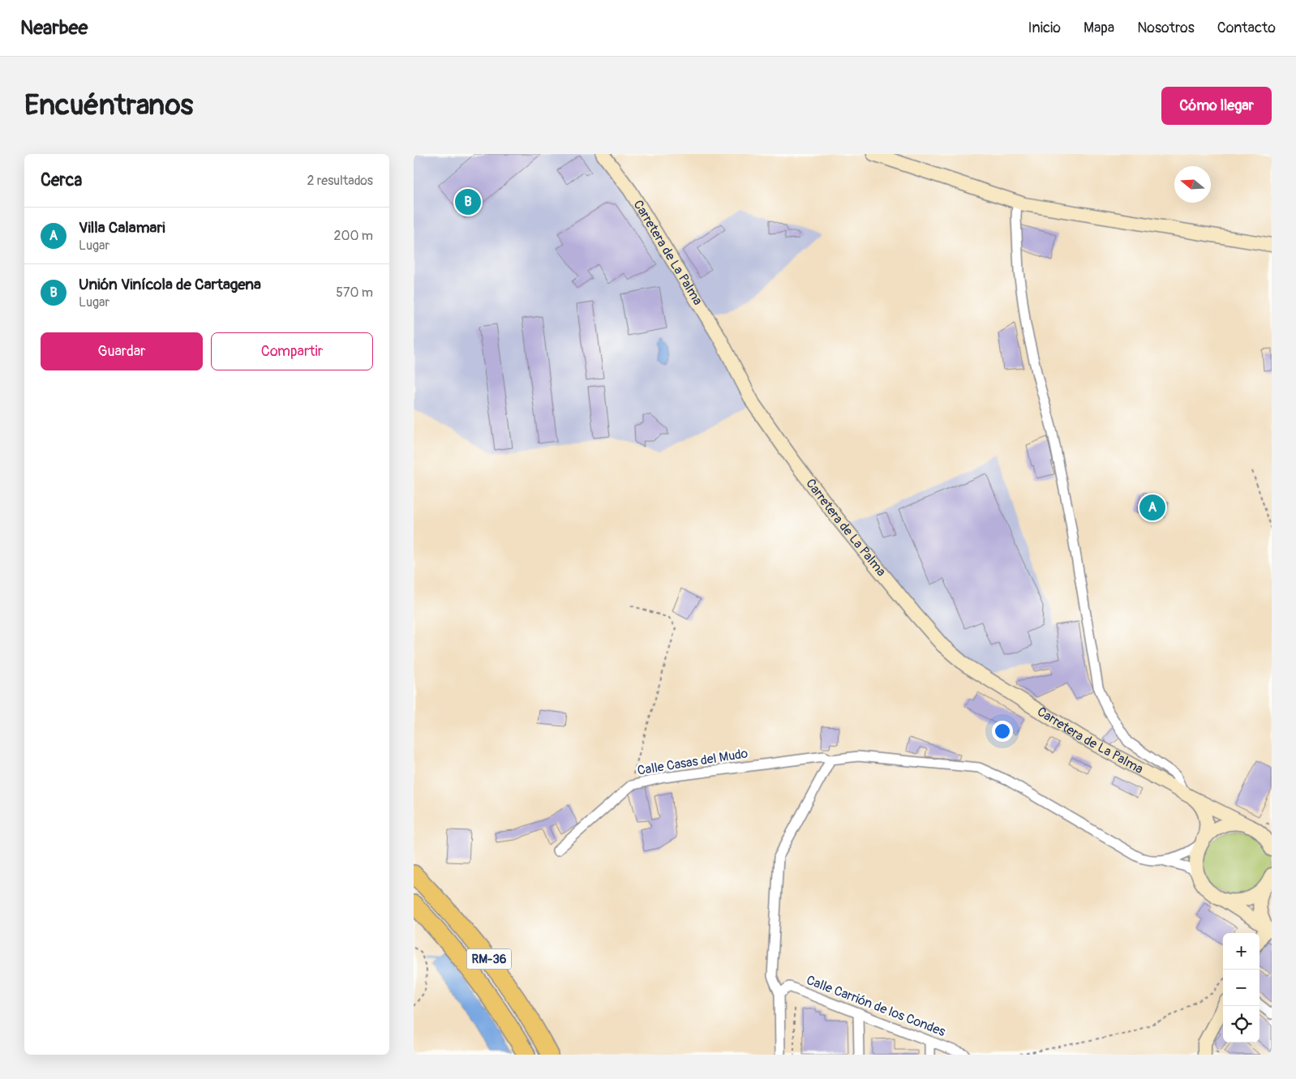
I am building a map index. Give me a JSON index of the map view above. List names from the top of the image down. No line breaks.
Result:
{"streets":{"highway":["RM-36"],"main road":["Carretera de La Palma"],"street":["Calle Casas del Mudo","Calle Carrión de los Condes"]},"north":"left","page":{"header":"Nearbee","nav":["Inicio","Mapa","Nosotros","Contacto"],"buttons":["Cómo llegar",["Guardar","Compartir"]],"title":"Encuéntranos","heading":["Cerca","2 resultados"],"pins":["B","A"],"list":[{"mark":"A","name":"Villa Calamari","note":"Lugar","value":"200 m"},{"mark":"B","name":"Unión Vinícola de Cartagena","note":"Lugar","value":"570 m"}],"map_buttons":["+","−"]}}
